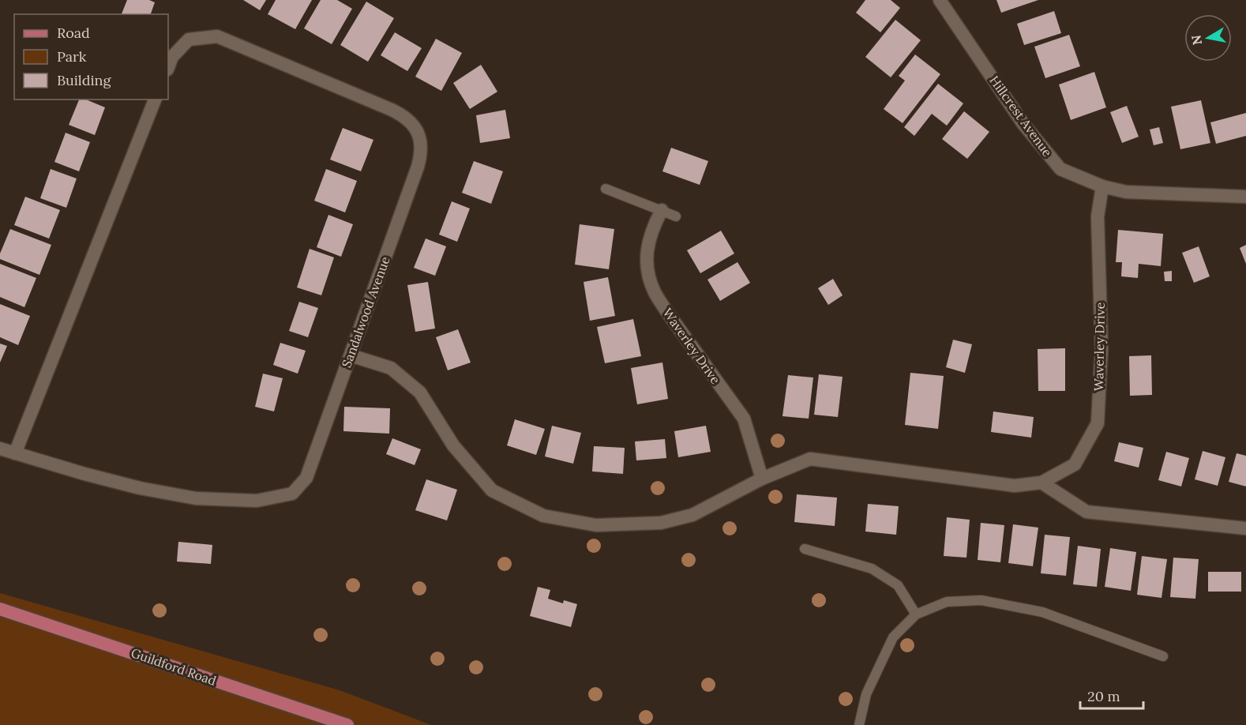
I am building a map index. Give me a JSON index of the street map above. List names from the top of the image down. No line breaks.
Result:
{"streets":{"main road":["Guildford Road"],"street":["Hillcrest Avenue","Sandalwood Avenue","Waverley Drive"]},"crossings":[["Hillcrest Avenue","Waverley Drive"],["Sandalwood Avenue","Waverley Drive"]],"legend":["Road","Park","Building"],"scale_bar":"20 m","north":"left"}
